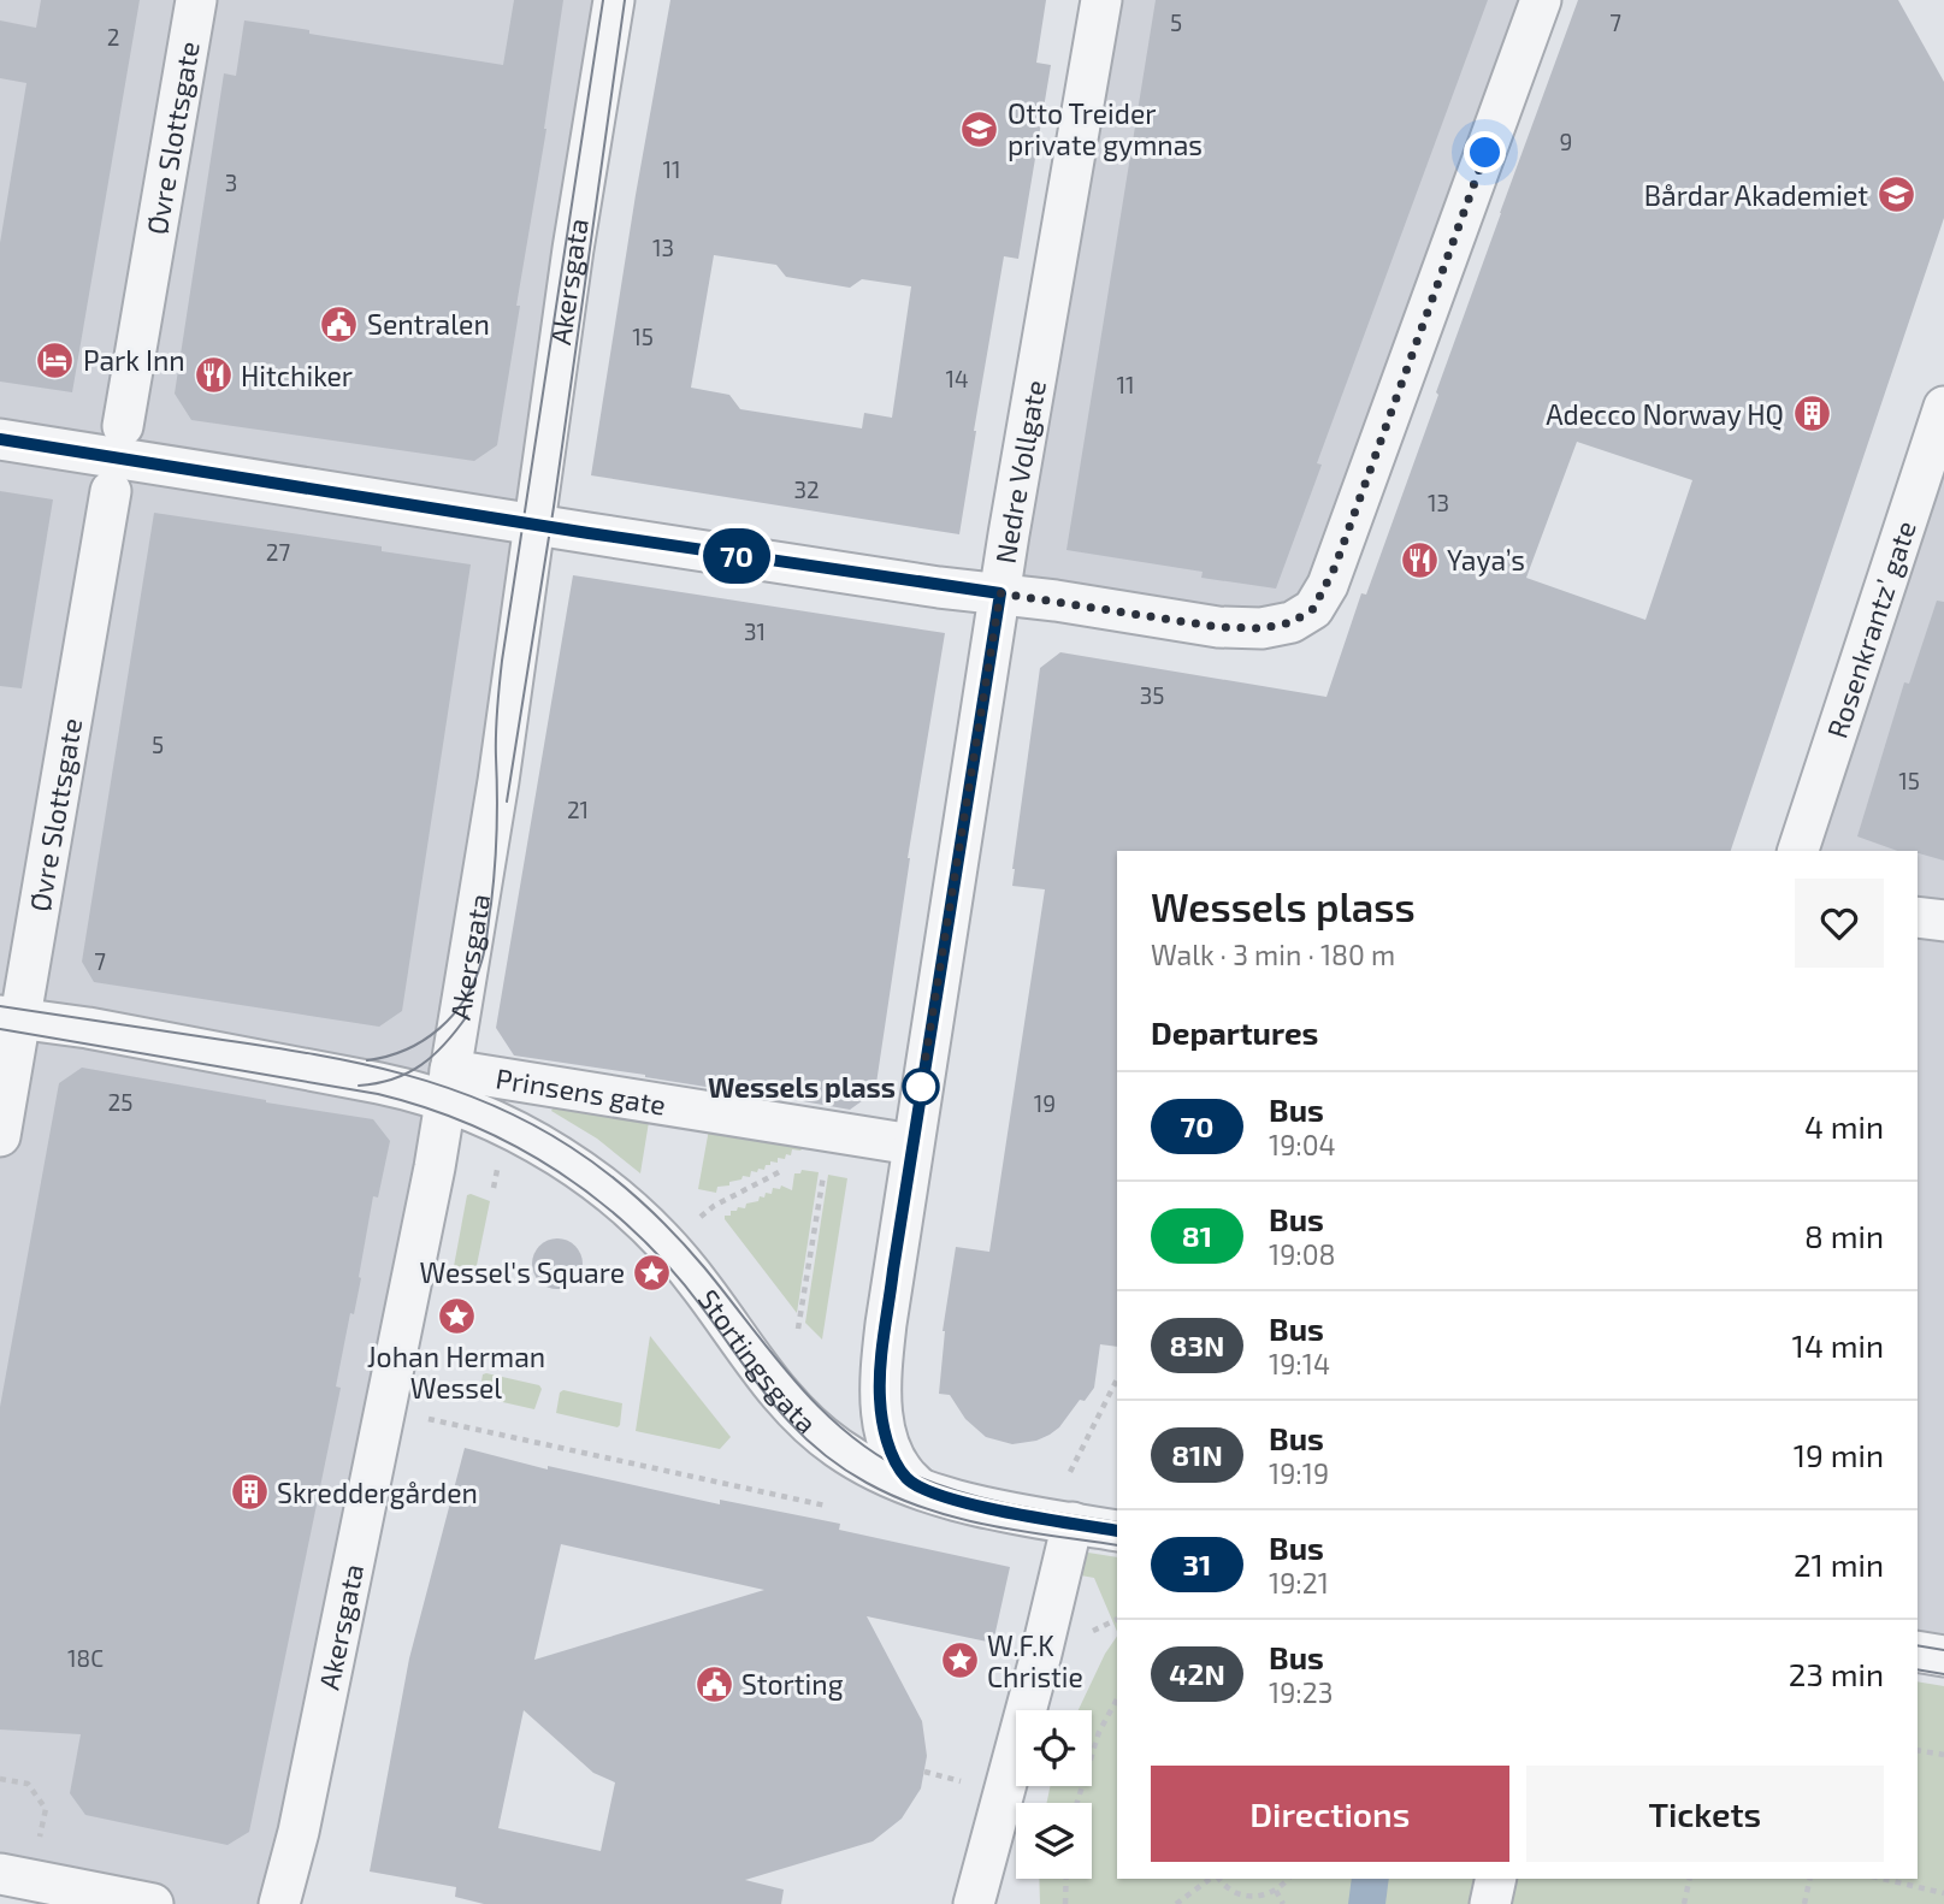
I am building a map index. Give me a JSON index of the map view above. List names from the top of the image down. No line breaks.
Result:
{"streets":{"street":["Øvre Slottsgate","Akersgata","Nedre Vollgate","Rosenkrantz’ gate","Prinsens gate","Stortingsgata"]},"crossings":[["Øvre Slottsgate","Prinsens gate"],["Akersgata","Prinsens gate"],["Akersgata","Stortingsgata"],["Nedre Vollgate","Prinsens gate"],["Prinsens gate","Stortingsgata"]],"places":{"school or university":["Otto Treider private gymnas","Bårdar Akademiet"],"public building":["Sentralen","Storting"],"hotel":["Park Inn"],"restaurant":["Hitchiker","Yaya’s"],"building":["Adecco Norway HQ","Skreddergården"],"other":["Wessels plass"],"place":["Wessel's Square","Johan Herman Wessel","W.F.K Christie"]},"lines":["bus line 70"],"house_numbers":["5","7","2","9","11","3","13","15","14","11","32","13","27","31","35","5","15","21","7","25","19","18C"],"page":{"on_map":"70","heading":[["Wessels plass","Walk · 3 min · 180 m"],"Departures"],"list":[{"mark":"70","name":"Bus","note":"19:04","value":"4 min"},{"mark":"81","name":"Bus","note":"19:08","value":"8 min"},{"mark":"83N","name":"Bus","note":"19:14","value":"14 min"},{"mark":"81N","name":"Bus","note":"19:19","value":"19 min"},{"mark":"31","name":"Bus","note":"19:21","value":"21 min"},{"mark":"42N","name":"Bus","note":"19:23","value":"23 min"}],"buttons":["Directions","Tickets"]}}
